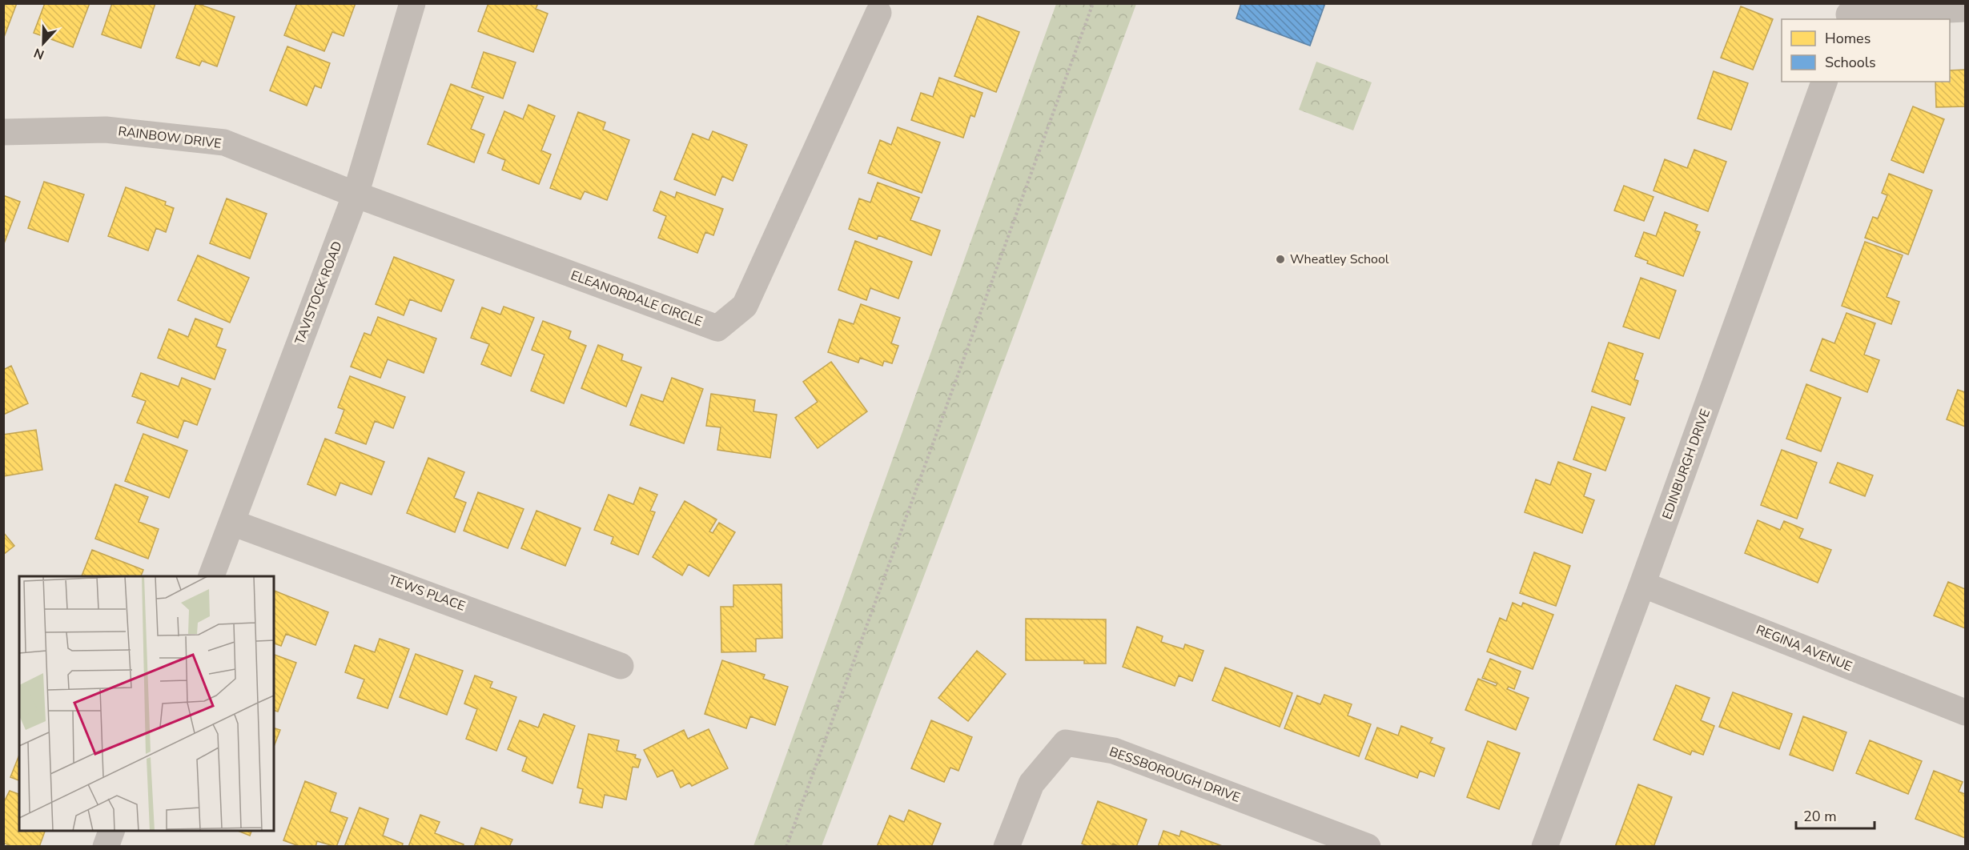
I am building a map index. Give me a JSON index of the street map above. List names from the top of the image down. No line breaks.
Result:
{"streets":{"street":["RAINBOW DRIVE","TAVISTOCK ROAD","ELEANORDALE CIRCLE","EDINBURGH DRIVE","TEWS PLACE","REGINA AVENUE","BESSBOROUGH DRIVE"]},"crossings":[["RAINBOW DRIVE","TAVISTOCK ROAD"],["RAINBOW DRIVE","ELEANORDALE CIRCLE"],["TAVISTOCK ROAD","ELEANORDALE CIRCLE"],["TAVISTOCK ROAD","TEWS PLACE"],["EDINBURGH DRIVE","REGINA AVENUE"]],"places":["Wheatley School"],"legend":["Homes","Schools"],"scale_bar":"20 m","north":"bottom"}
